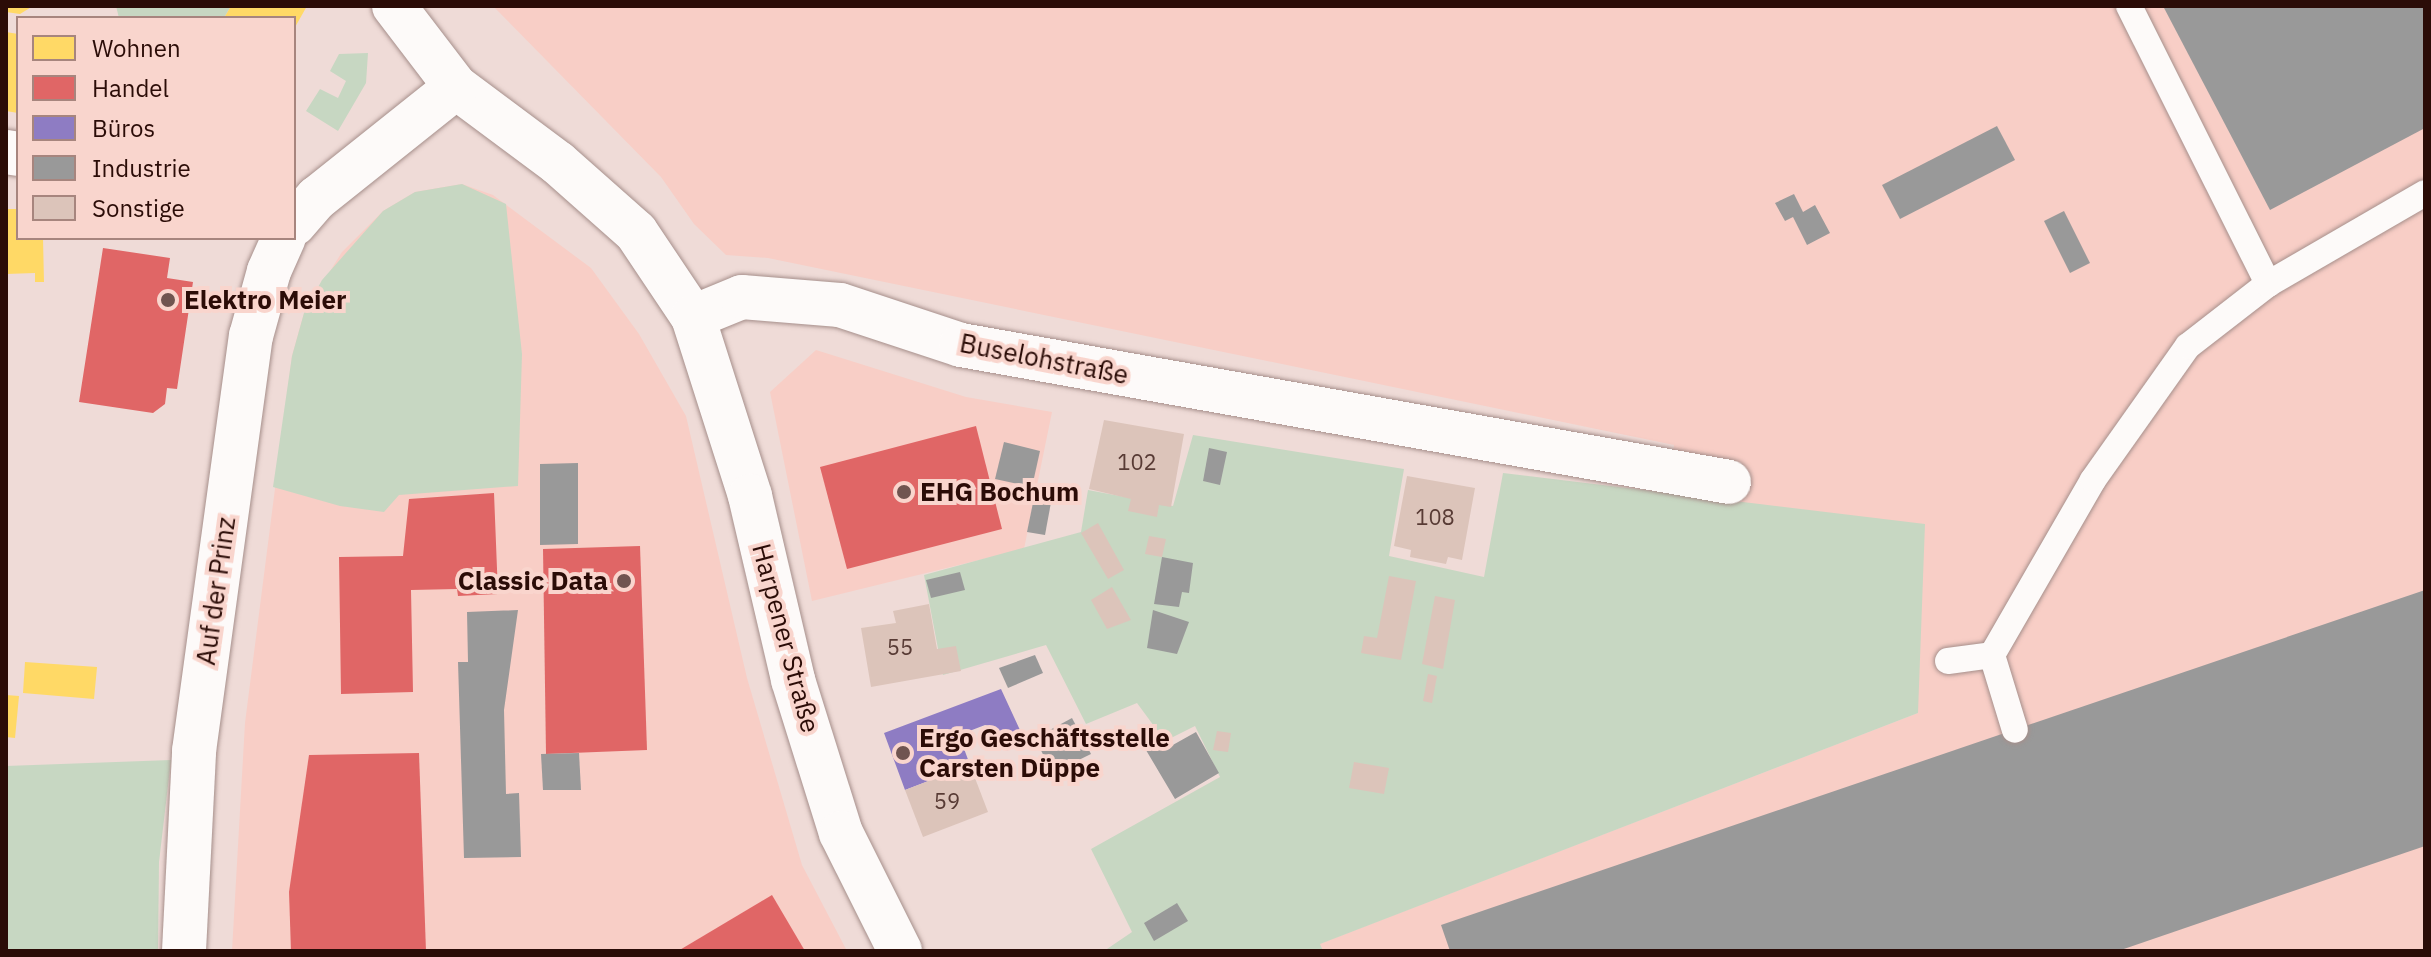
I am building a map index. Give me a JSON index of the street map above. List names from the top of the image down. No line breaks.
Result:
{"streets":{"street":["Buselohstraße","Auf der Prinz","Harpener Straße"]},"crossings":[["Buselohstraße","Harpener Straße"]],"places":["Elektro Meier","EHG Bochum","Classic Data","Ergo Geschäftsstelle Carsten Düppe"],"house_numbers":["102","108","55","59"],"legend":["Wohnen","Handel","Büros","Industrie","Sonstige"]}
